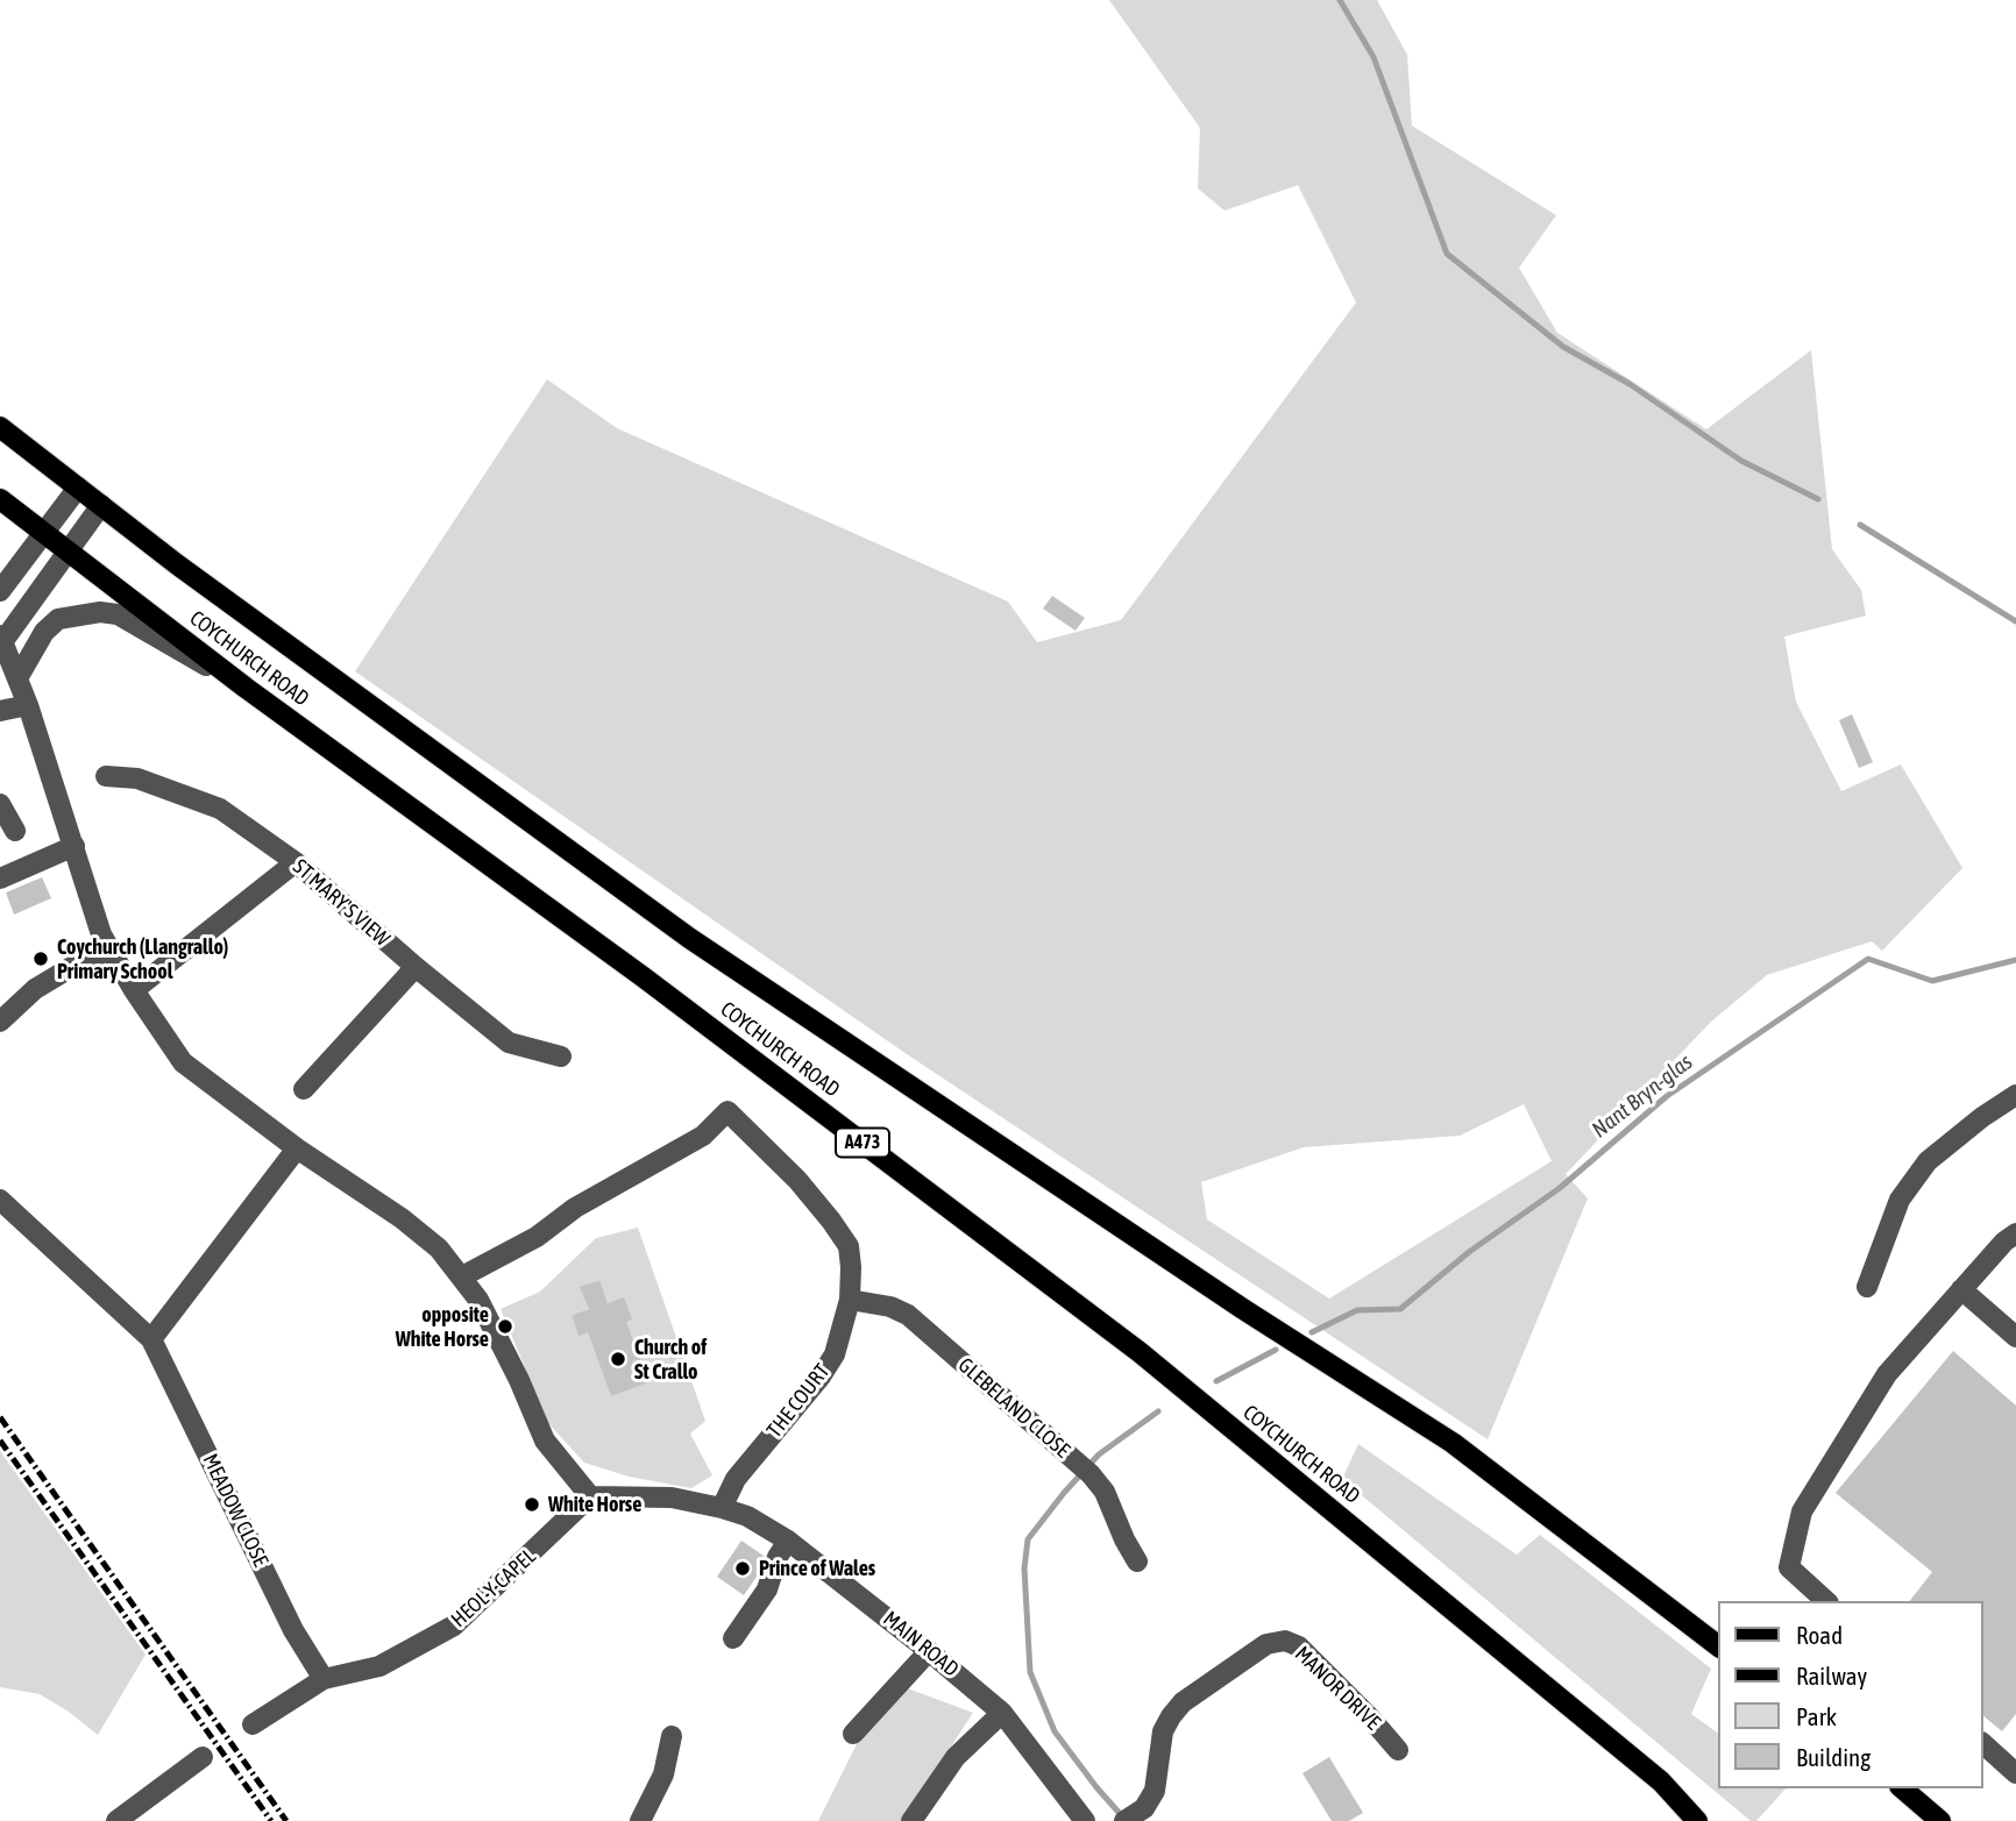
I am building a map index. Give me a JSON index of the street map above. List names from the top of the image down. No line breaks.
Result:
{"streets":{"main road":["COYCHURCH ROAD","A473"],"street":["ST MARY'S VIEW","THE COURT","GLEBELAND CLOSE","MEADOW CLOSE","HEOL-Y-CAPEL","MAIN ROAD","MANOR DRIVE"]},"crossings":[["THE COURT","GLEBELAND CLOSE"],["THE COURT","MAIN ROAD"],["MEADOW CLOSE","HEOL-Y-CAPEL"]],"water":["Nant Bryn-glas"],"places":["Coychurch (Llangrallo) Primary School","opposite White Horse","Church of St Crallo","White Horse","Prince of Wales"],"legend":["Road","Railway","Park","Building"]}
